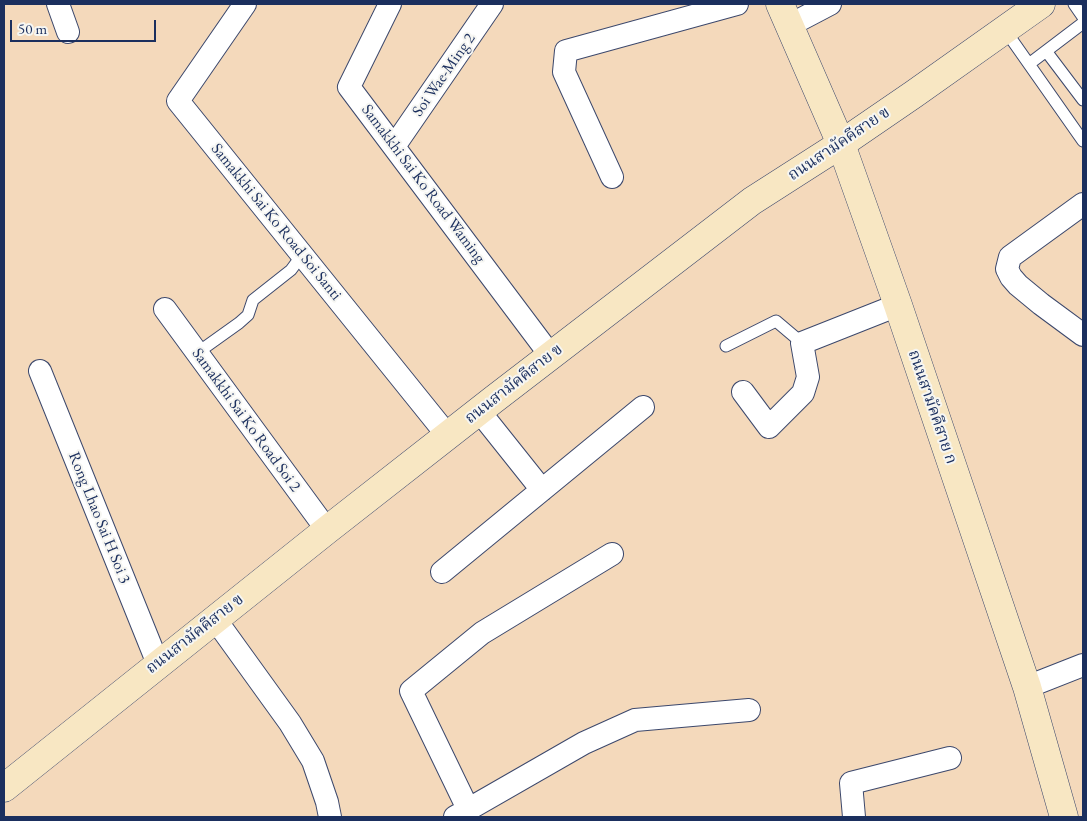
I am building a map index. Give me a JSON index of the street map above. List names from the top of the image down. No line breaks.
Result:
{"streets":{"main road":["ถนนสามัคคีสาย ข","ถนนสามัคคีสาย ก"],"street":["Soi Wae-Ming 2","Samakkhi Sai Ko Road Waming","Samakkhi Sai Ko Road Soi Santi","Samakkhi Sai Ko Road Soi 2","Rong Lhao Sai H Soi 3"]},"crossings":[["Soi Wae-Ming 2","Samakkhi Sai Ko Road Waming"],["ถนนสามัคคีสาย ข","Samakkhi Sai Ko Road Waming"],["ถนนสามัคคีสาย ข","Samakkhi Sai Ko Road Soi Santi"],["ถนนสามัคคีสาย ข","ถนนสามัคคีสาย ก"],["ถนนสามัคคีสาย ข","Samakkhi Sai Ko Road Soi 2"],["ถนนสามัคคีสาย ข","Rong Lhao Sai H Soi 3"]],"scale_bar":"50 m"}
